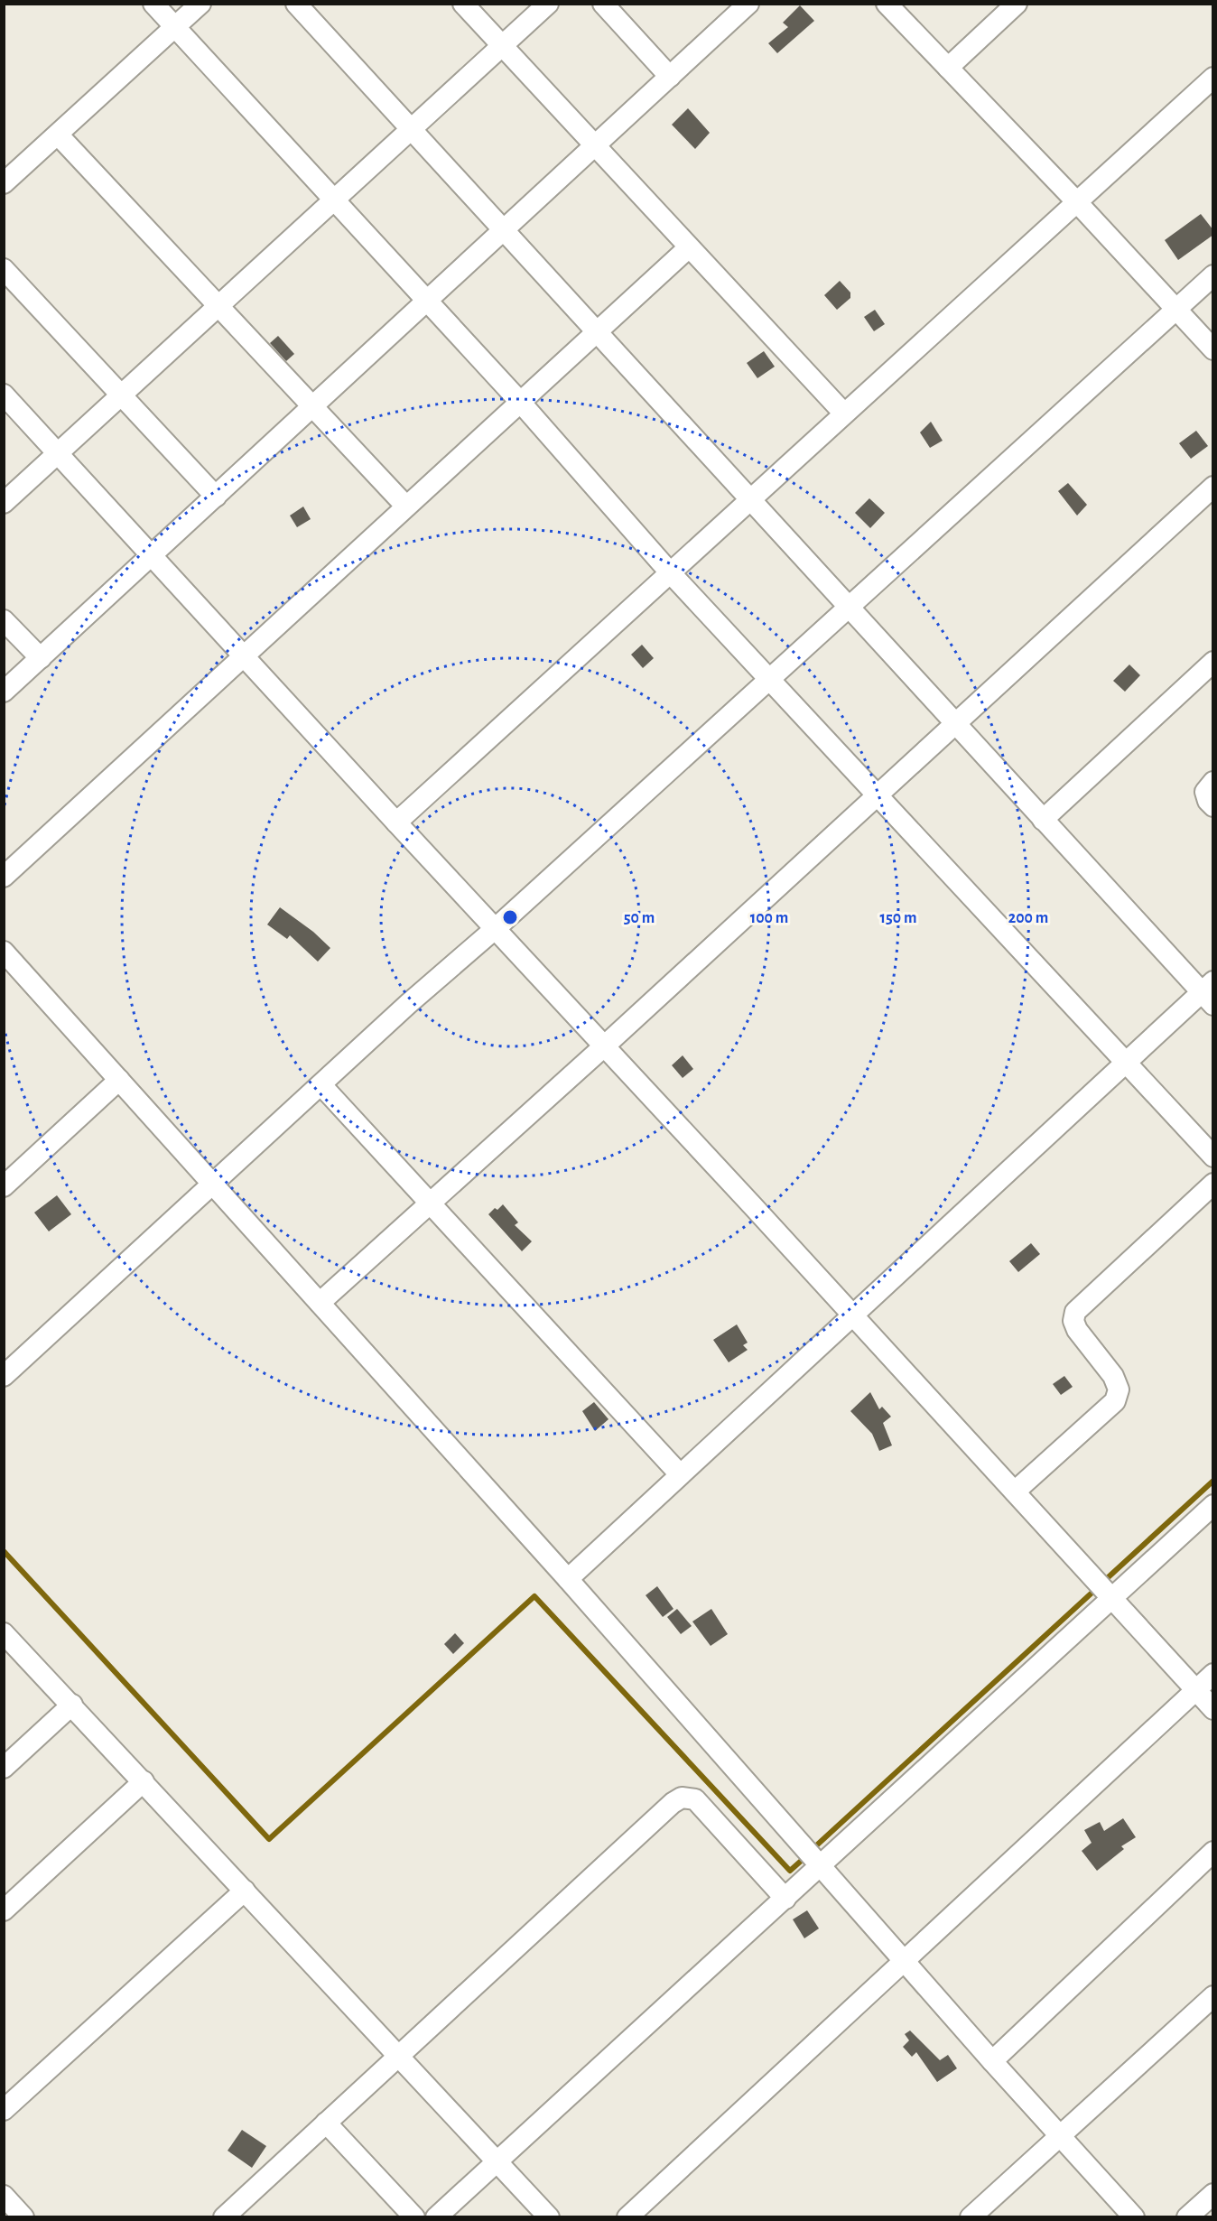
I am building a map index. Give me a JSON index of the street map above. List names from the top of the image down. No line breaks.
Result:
{"rings":["50 m","100 m","150 m","200 m"]}
